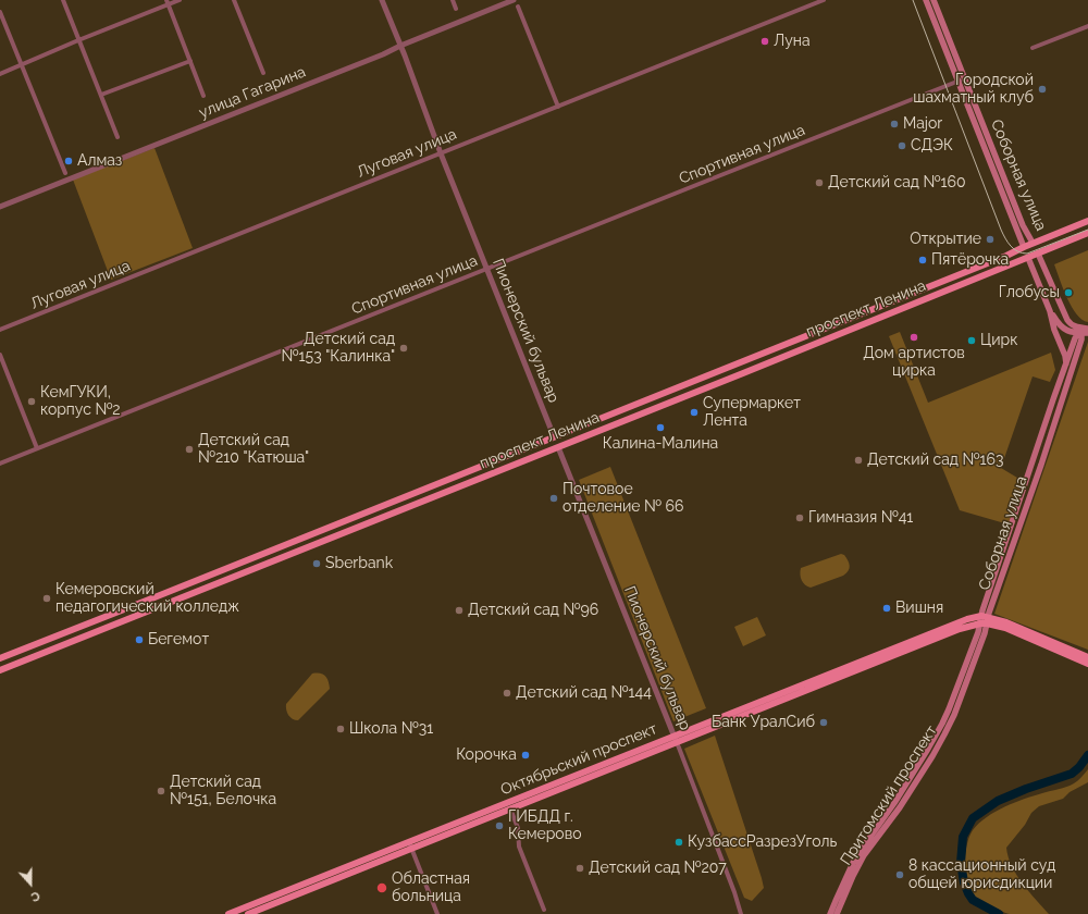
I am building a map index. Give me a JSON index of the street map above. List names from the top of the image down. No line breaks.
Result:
{"streets":{"main road":["Соборная улица","проспект Ленина","Пионерский бульвар","Октябрьский проспект","Притомский проспект"],"street":["улица Гагарина","Луговая улица","Спортивная улица"]},"crossings":[["улица Гагарина","Пионерский бульвар"],["Луговая улица","Пионерский бульвар"],["Спортивная улица","Соборная улица"],["Спортивная улица","Пионерский бульвар"],["Соборная улица","проспект Ленина"],["Соборная улица","Октябрьский проспект"],["Соборная улица","Притомский проспект"],["проспект Ленина","Пионерский бульвар"],["Пионерский бульвар","Октябрьский проспект"],["Октябрьский проспект","Притомский проспект"]],"places":["Луна","Городской шахматный клуб","Major","СДЭК","Алмаз","Детский сад №160","Открытие","Пятёрочка","Глобусы","Дом артистов цирка","Цирк","Детский сад №153 \"Калинка\"","КемГУКИ, корпус №2","Супермаркет Лента","Калина-Малина","Детский сад №210 \"Катюша\"","Детский сад №163","Почтовое отделение № 66","Гимназия №41","Sberbank","Кемеровский педагогический колледж","Вишня","Детский сад №96","Бегемот","Детский сад №144","Банк УралСиб","Школа №31","Корочка","Детский сад №151, Белочка","ГИБДД г. Кемерово","КузбассРазрезУголь","Детский сад №207","8 кассационный суд общей юрисдикции","Областная больница"],"north":"bottom"}
